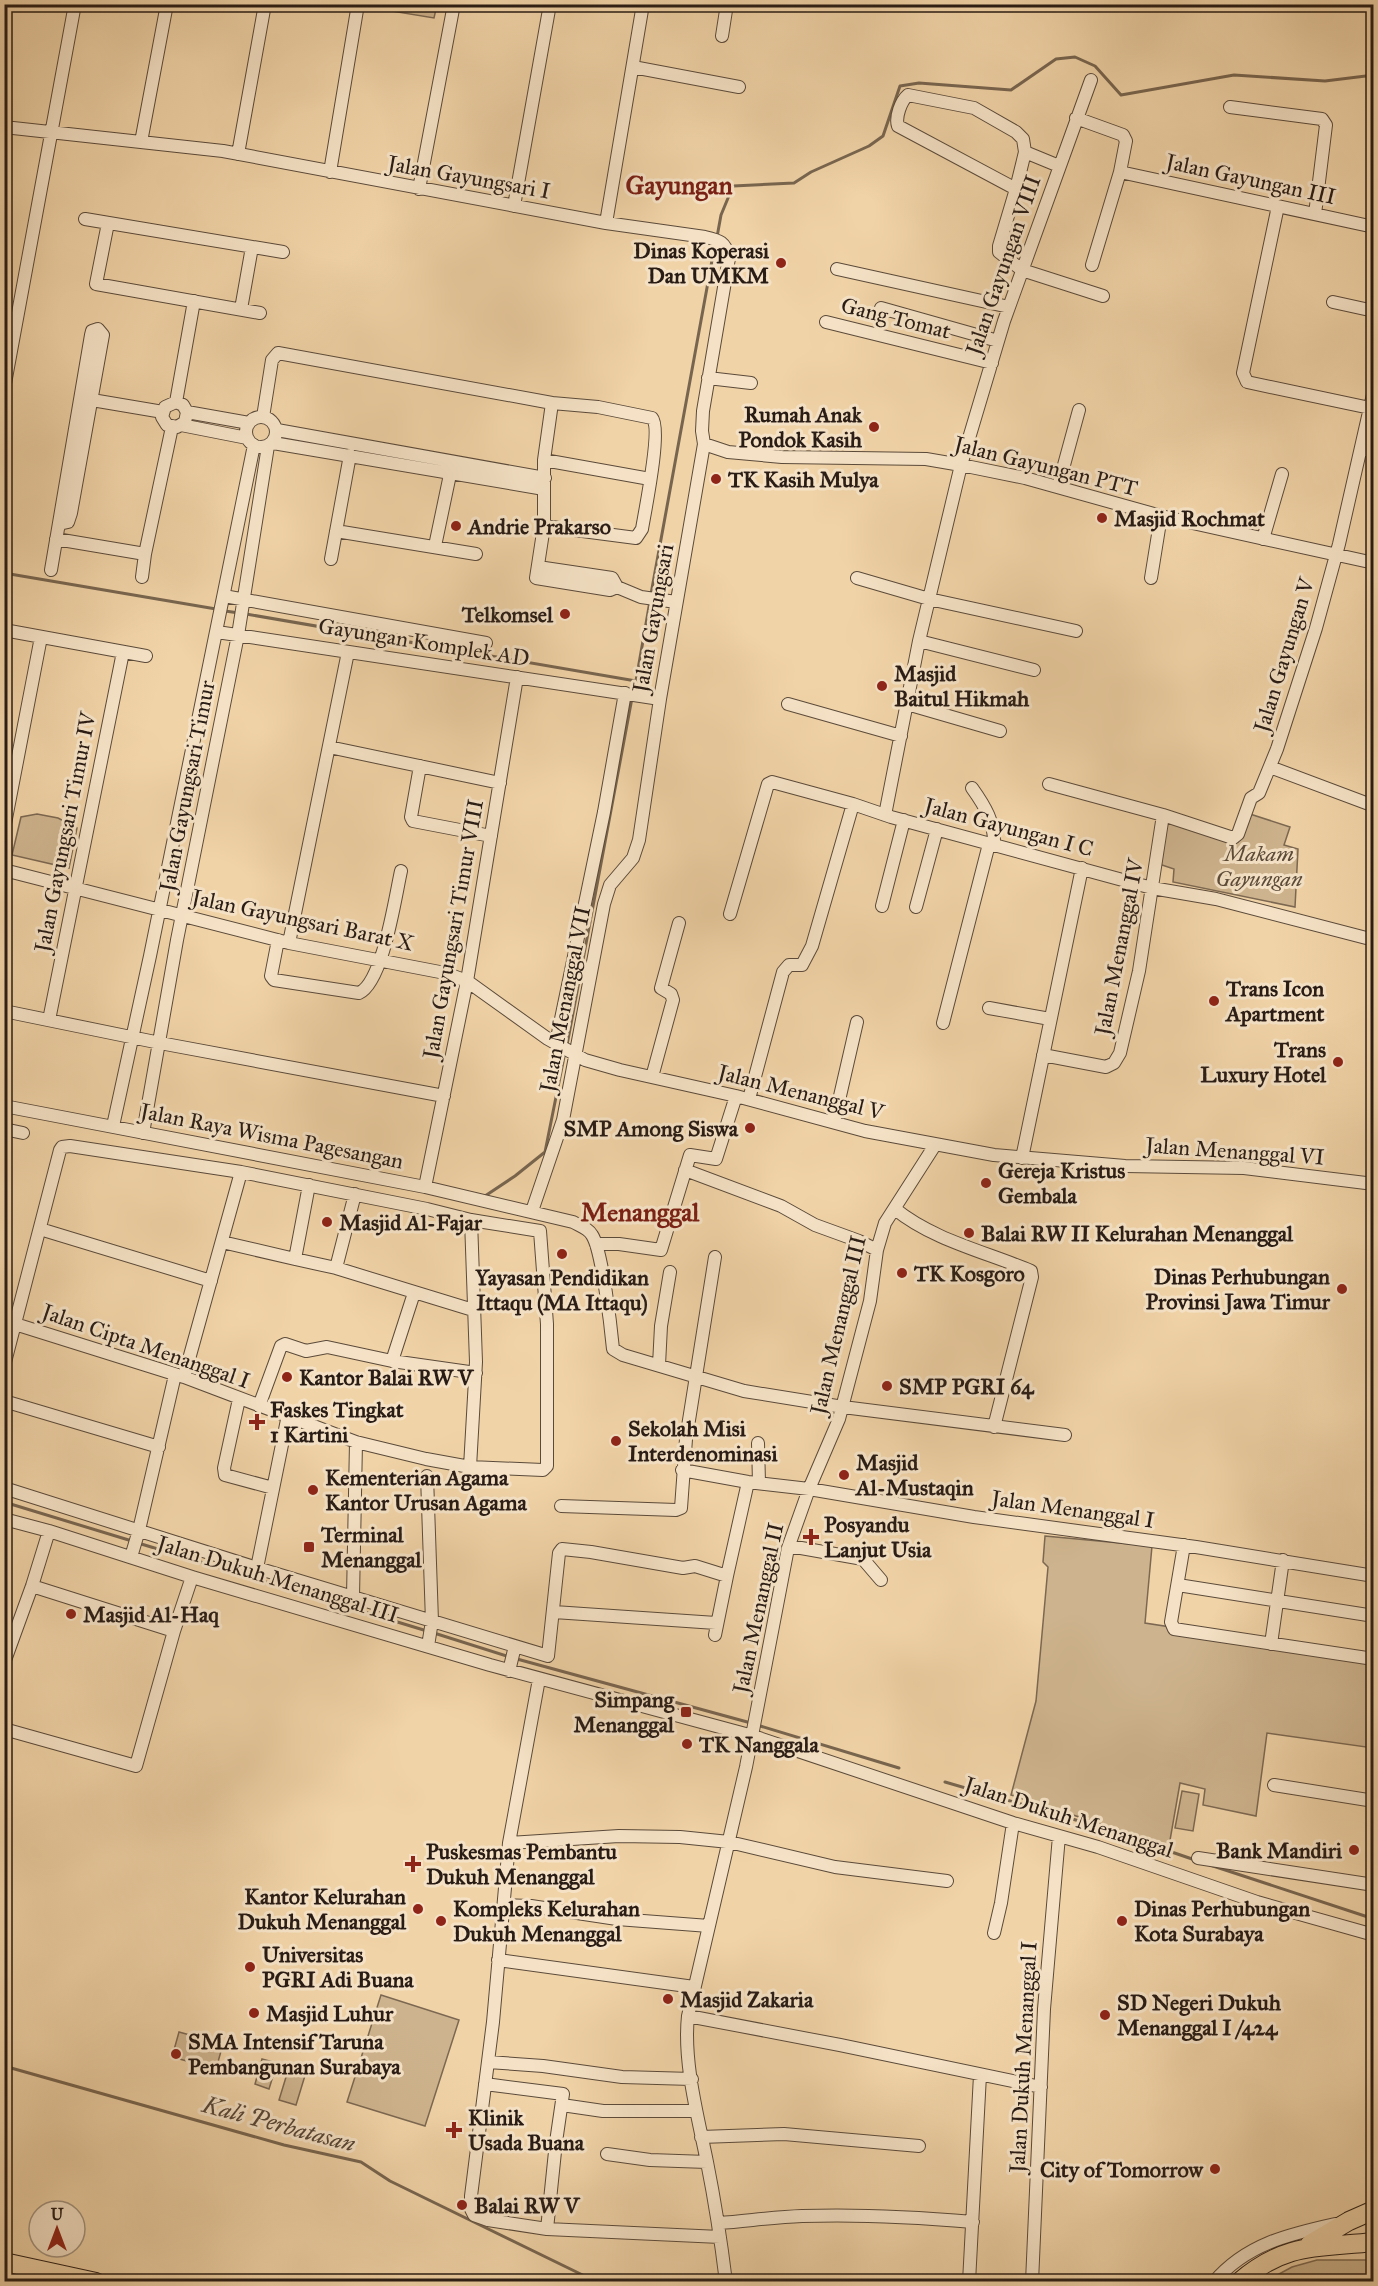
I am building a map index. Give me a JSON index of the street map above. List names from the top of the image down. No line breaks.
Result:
{"streets":{"street":["Jalan Gayungsari I","Jalan Gayungan III","Jalan Gayungan VIII","Gang Tomat","Jalan Gayungan PTT","Jalan Gayungsari","Gayungan Komplek AD","Jalan Gayungan V","Jalan Gayungsari Timur","Jalan Gayungan I C","Jalan Gayungsari Timur IV","Jalan Gayungsari Barat X","Jalan Gayungsari Timur VIII","Jalan Menanggal IV","Jalan Menanggal VII","Jalan Menanggal V","Jalan Raya Wisma Pagesangan","Jalan Menanggal VI","Jalan Menanggal III","Jalan Cipta Menanggal I","Jalan Menanggal I","Jalan Dukuh Menanggal III","Jalan Menanggal II","Jalan Dukuh Menanggal","Jalan Dukuh Menanggal I"]},"crossings":[["Jalan Gayungsari I","Jalan Gayungan PTT"],["Jalan Gayungsari I","Jalan Gayungsari"],["Jalan Gayungan VIII","Gang Tomat"],["Jalan Gayungan VIII","Jalan Gayungan PTT"],["Jalan Gayungan VIII","Jalan Gayungan I C"],["Jalan Gayungan PTT","Jalan Gayungsari"],["Jalan Gayungan PTT","Jalan Gayungan V"],["Jalan Gayungsari","Gayungan Komplek AD"],["Jalan Gayungsari","Jalan Menanggal VII"],["Gayungan Komplek AD","Jalan Gayungsari Timur"],["Gayungan Komplek AD","Jalan Gayungsari Timur VIII"],["Jalan Gayungan V","Jalan Menanggal IV"],["Jalan Gayungsari Timur","Jalan Gayungsari Barat X"],["Jalan Gayungsari Timur","Jalan Raya Wisma Pagesangan"],["Jalan Gayungan I C","Jalan Menanggal IV"],["Jalan Gayungsari Timur IV","Jalan Gayungsari Barat X"],["Jalan Gayungsari Barat X","Jalan Gayungsari Timur VIII"],["Jalan Gayungsari Barat X","Jalan Menanggal VII"],["Jalan Gayungsari Barat X","Jalan Menanggal V"],["Jalan Gayungsari Timur VIII","Jalan Raya Wisma Pagesangan"],["Jalan Menanggal VII","Jalan Menanggal V"],["Jalan Menanggal VII","Jalan Raya Wisma Pagesangan"],["Jalan Menanggal V","Jalan Menanggal VI"],["Jalan Menanggal V","Jalan Menanggal III"],["Jalan Menanggal III","Jalan Menanggal I"],["Jalan Menanggal III","Jalan Menanggal II"],["Jalan Menanggal I","Jalan Menanggal II"],["Jalan Dukuh Menanggal III","Jalan Dukuh Menanggal"],["Jalan Menanggal II","Jalan Dukuh Menanggal"],["Jalan Dukuh Menanggal","Jalan Dukuh Menanggal I"]],"districts":["Gayungan","Menanggal"],"water":["Kali Perbatasan"],"parks":["Makam Gayungan"],"places":{"other":["Dinas Koperasi Dan UMKM","Rumah Anak Pondok Kasih","TK Kasih Mulya","Masjid Rochmat","Andrie Prakarso","Telkomsel","Masjid Baitul Hikmah","Trans Icon Apartment","Trans Luxury Hotel","SMP Among Siswa","Gereja Kristus Gembala","Masjid Al-Fajar","Balai RW II Kelurahan Menanggal","Yayasan Pendidikan Ittaqu (MA Ittaqu)","TK Kosgoro","Dinas Perhubungan Provinsi Jawa Timur","Kantor Balai RW V","SMP PGRI 64","Sekolah Misi Interdenominasi","Masjid Al-Mustaqin","Kementerian Agama Kantor Urusan Agama","Masjid Al-Haq","TK Nanggala","Bank Mandiri","Kantor Kelurahan Dukuh Menanggal","Kompleks Kelurahan Dukuh Menanggal","Dinas Perhubungan Kota Surabaya","Universitas PGRI Adi Buana","Masjid Zakaria","Masjid Luhur","SD Negeri Dukuh Menanggal I /424","SMA Intensif Taruna Pembangunan Surabaya","City of Tomorrow","Balai RW V"],"health":["Faskes Tingkat 1 Kartini","Posyandu Lanjut Usia","Puskesmas Pembantu Dukuh Menanggal","Klinik Usada Buana"],"transit":["Terminal Menanggal","Simpang Menanggal"]},"north":"top"}
